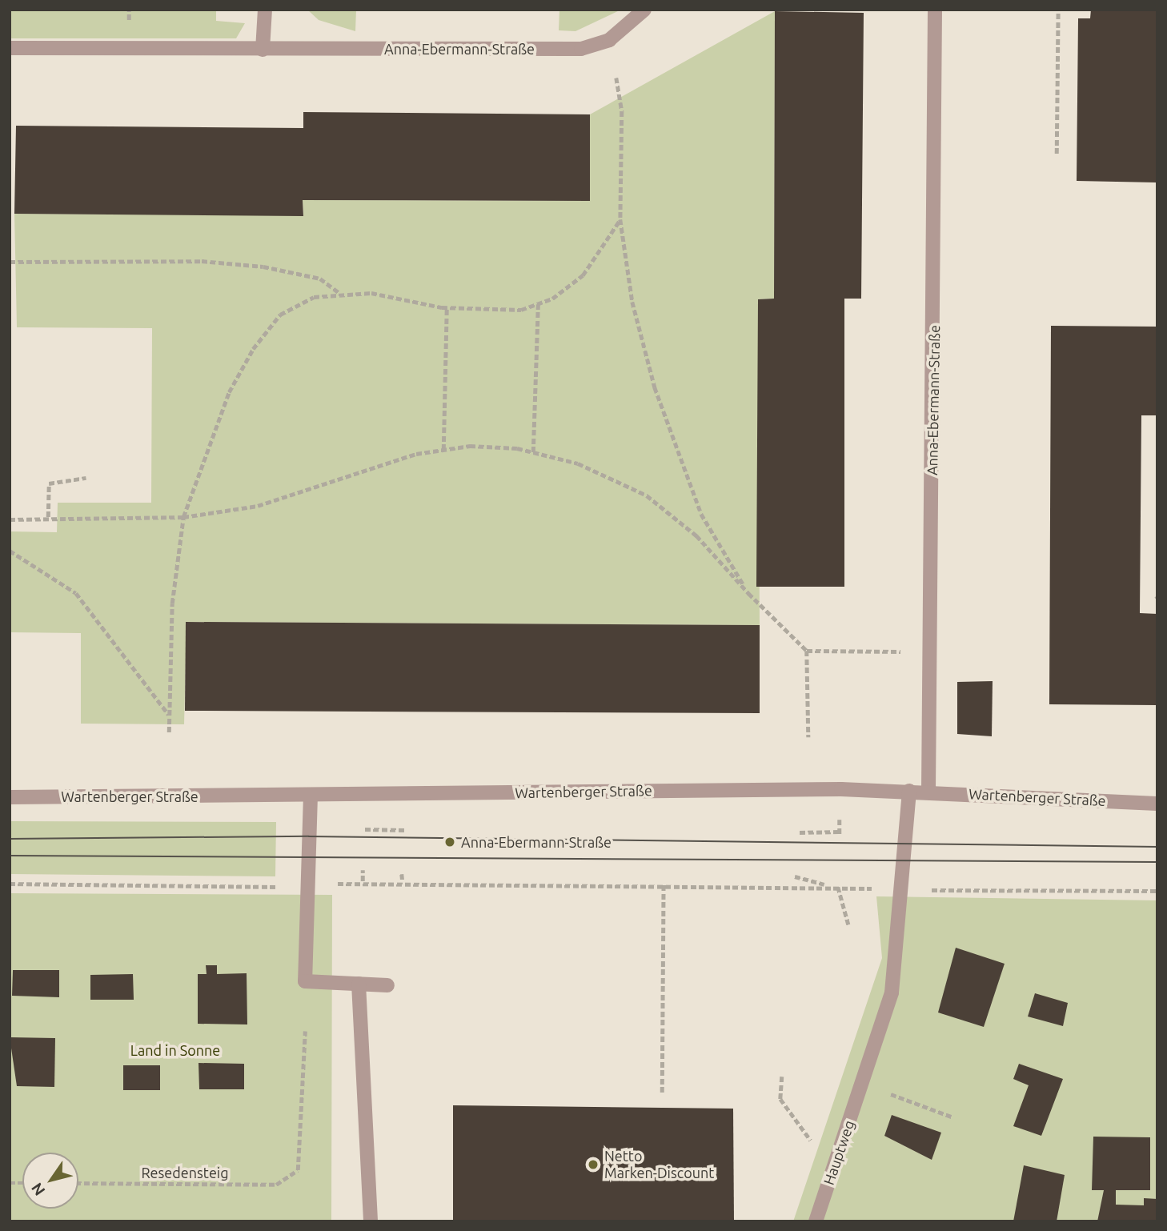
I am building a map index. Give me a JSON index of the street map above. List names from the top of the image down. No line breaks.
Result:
{"streets":{"street":["Anna-Ebermann-Straße","Wartenberger Straße","Hauptweg"],"path":["Resedensteig"]},"crossings":[["Anna-Ebermann-Straße","Wartenberger Straße"],["Wartenberger Straße","Hauptweg"]],"parks":["Land in Sonne"],"places":["Anna-Ebermann-Straße","Netto Marken-Discount"],"north":"bottom left"}
